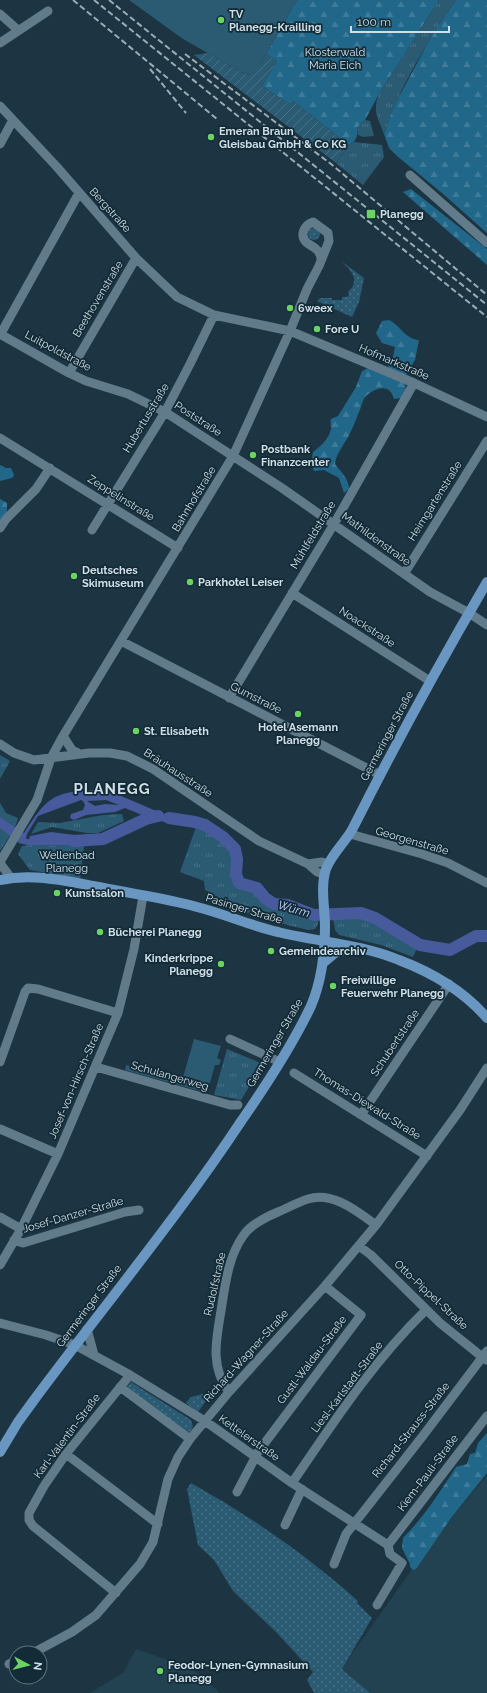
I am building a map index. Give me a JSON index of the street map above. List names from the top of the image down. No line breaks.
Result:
{"streets":{"main road":["Germeringer Straße","Pasinger Straße"],"street":["Bergstraße","Beethovenstraße","Luitpoldstraße","Hofmarkstraße","Hubertusstraße","Poststraße","Zeppelinstraße","Bahnhofstraße","Heimgartenstraße","Mühlfeldstraße","Mathildenstraße","Noackstraße","Gumstraße","Bräuhausstraße","Georgenstraße","Schubertstraße","Schulangerweg","Josef-von-Hirsch-Straße","Thomas-Diewald-Straße","Josef-Danzer-Straße","Rudolfstraße","Otto-Pippel-Straße","Richard-Wagner-Straße","Gustl-Waldau-Straße","Liesl-Karlstadt-Straße","Richard-Strauss-Straße","Karl-Valentin-Straße","Kettelerstraße","Kiem-Pauli-Straße"]},"crossings":[["Bergstraße","Beethovenstraße"],["Bergstraße","Hofmarkstraße"],["Bergstraße","Hubertusstraße"],["Beethovenstraße","Luitpoldstraße"],["Luitpoldstraße","Poststraße"],["Hofmarkstraße","Hubertusstraße"],["Hofmarkstraße","Bahnhofstraße"],["Hofmarkstraße","Mühlfeldstraße"],["Hubertusstraße","Poststraße"],["Hubertusstraße","Zeppelinstraße"],["Poststraße","Bahnhofstraße"],["Poststraße","Mathildenstraße"],["Zeppelinstraße","Bahnhofstraße"],["Bahnhofstraße","Mathildenstraße"],["Bahnhofstraße","Gumstraße"],["Bahnhofstraße","Bräuhausstraße"],["Heimgartenstraße","Mathildenstraße"],["Mühlfeldstraße","Mathildenstraße"],["Mühlfeldstraße","Noackstraße"],["Mühlfeldstraße","Gumstraße"],["Mathildenstraße","Germeringer Straße"],["Noackstraße","Germeringer Straße"],["Gumstraße","Germeringer Straße"],["Germeringer Straße","Bräuhausstraße"],["Germeringer Straße","Georgenstraße"],["Germeringer Straße","Pasinger Straße"],["Germeringer Straße","Kettelerstraße"],["Pasinger Straße","Schubertstraße"],["Pasinger Straße","Josef-von-Hirsch-Straße"],["Schubertstraße","Thomas-Diewald-Straße"],["Schulangerweg","Josef-von-Hirsch-Straße"],["Josef-von-Hirsch-Straße","Josef-Danzer-Straße"],["Thomas-Diewald-Straße","Richard-Wagner-Straße"],["Rudolfstraße","Richard-Wagner-Straße"],["Otto-Pippel-Straße","Richard-Wagner-Straße"],["Otto-Pippel-Straße","Liesl-Karlstadt-Straße"],["Otto-Pippel-Straße","Richard-Strauss-Straße"],["Richard-Wagner-Straße","Gustl-Waldau-Straße"],["Richard-Wagner-Straße","Karl-Valentin-Straße"],["Richard-Wagner-Straße","Kettelerstraße"],["Gustl-Waldau-Straße","Kettelerstraße"],["Liesl-Karlstadt-Straße","Kettelerstraße"],["Richard-Strauss-Straße","Kettelerstraße"],["Karl-Valentin-Straße","Kettelerstraße"],["Kettelerstraße","Kiem-Pauli-Straße"]],"districts":["PLANEGG"],"water":["Würm"],"parks":["Klosterwald Maria Eich","Wellenbad Planegg"],"places":{"other":["TV Planegg-Krailling","Emeran Braun Gleisbau GmbH & Co KG","6weex","Fore U","Postbank Finanzcenter","Deutsches Skimuseum","Parkhotel Leiser","Hotel Asemann Planegg","St. Elisabeth","Kunstsalon","Bücherei Planegg","Gemeindearchiv","Kinderkrippe Planegg","Freiwillige Feuerwehr Planegg","Feodor-Lynen-Gymnasium Planegg"],"transit":["Planegg"]},"scale_bar":"100 m","north":"right"}
